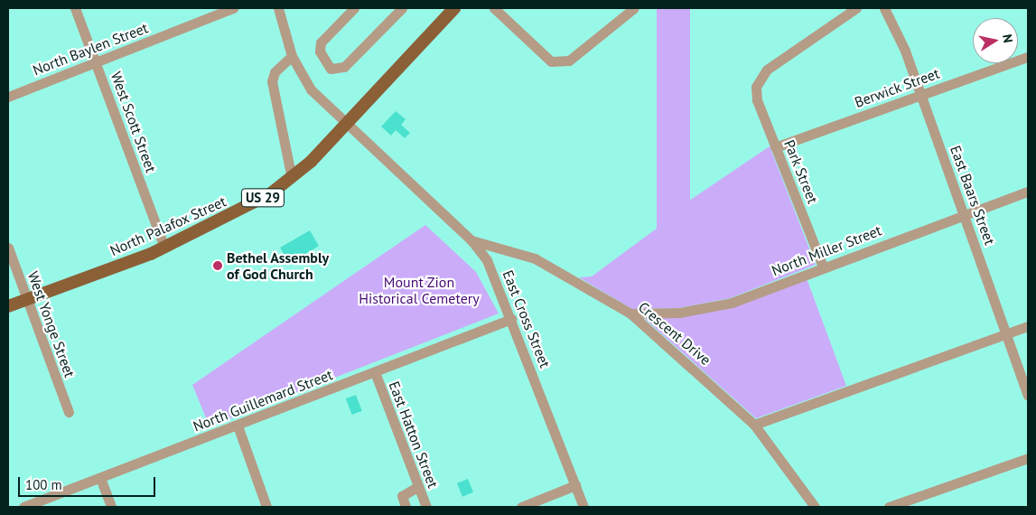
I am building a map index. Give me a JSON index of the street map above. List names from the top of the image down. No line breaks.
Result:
{"streets":{"main road":["US 29","North Palafox Street"],"street":["North Baylen Street","Berwick Street","West Scott Street","Park Street","East Baars Street","North Miller Street","East Cross Street","West Yonge Street","Crescent Drive","North Guillemard Street","East Hatton Street"]},"crossings":[["North Baylen Street","West Scott Street"],["Berwick Street","Park Street"],["Berwick Street","East Baars Street"],["West Scott Street","North Palafox Street"],["Park Street","North Miller Street"],["East Baars Street","North Miller Street"],["North Palafox Street","East Cross Street"],["North Palafox Street","West Yonge Street"],["North Miller Street","Crescent Drive"],["East Cross Street","Crescent Drive"],["East Cross Street","North Guillemard Street"],["North Guillemard Street","East Hatton Street"]],"parks":["Mount Zion Historical Cemetery"],"places":["Bethel Assembly of God Church"],"scale_bar":"100 m","north":"right"}
